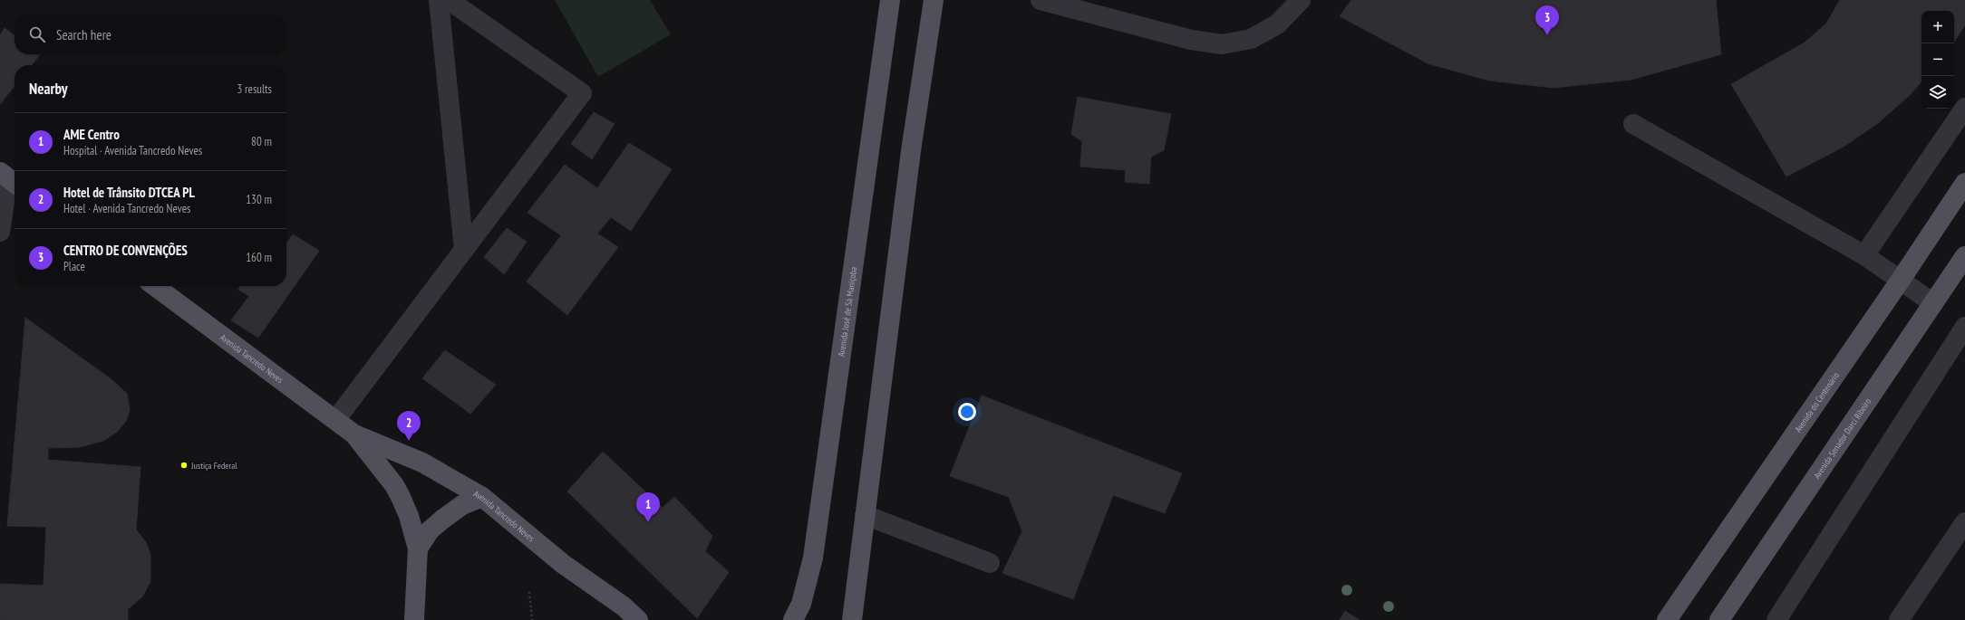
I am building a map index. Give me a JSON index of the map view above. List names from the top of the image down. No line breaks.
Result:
{"streets":{"main road":["Avenida José de Sá Maniçoba","Avenida Tancredo Neves","Avenida do Centenário","Avenida Senador Darcí Ribeiro"]},"places":["Justiça Federal"],"page":{"pins":["3","2","1"],"map_buttons":["+","−"],"search":"Search here","heading":["Nearby","3 results"],"list":[{"mark":"1","name":"AME Centro","note":"Hospital · Avenida Tancredo Neves","value":"80 m"},{"mark":"2","name":"Hotel de Trânsito DTCEA PL","note":"Hotel · Avenida Tancredo Neves","value":"130 m"},{"mark":"3","name":"CENTRO DE CONVENÇÕES","note":"Place","value":"160 m"}]}}
